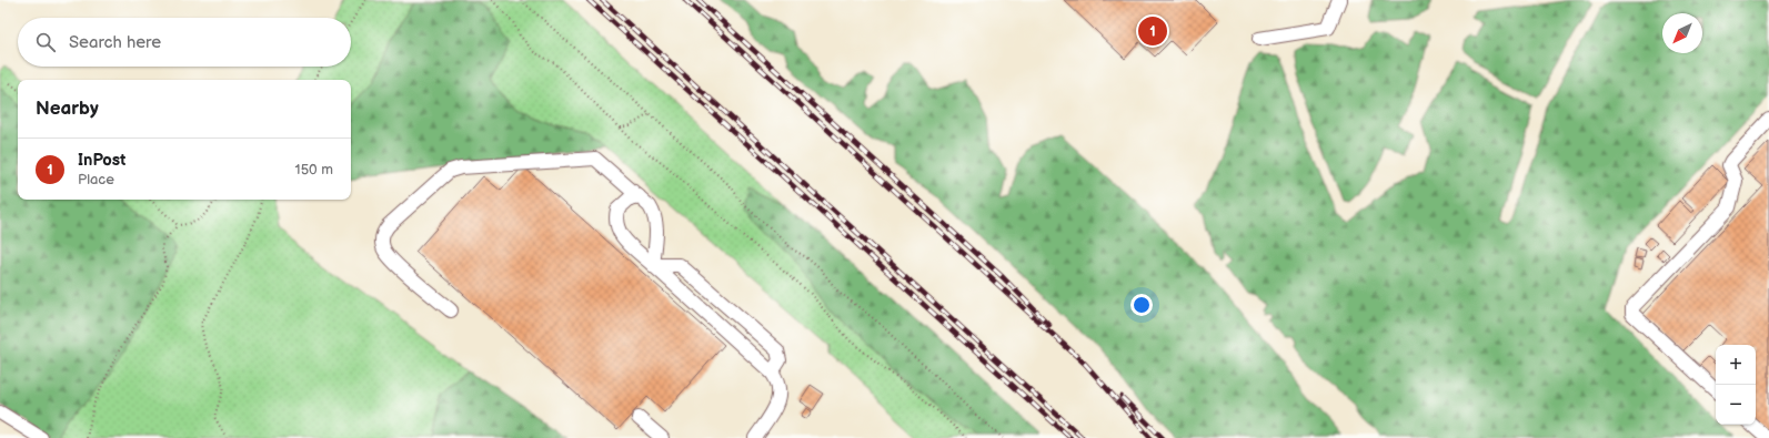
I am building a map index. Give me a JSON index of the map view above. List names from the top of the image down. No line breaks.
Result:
{"north":"bottom left","page":{"pins":"1","search":"Search here","heading":"Nearby","list":[{"mark":"1","name":"InPost","note":"Place","value":"150 m"}],"map_buttons":["+","−"]}}
